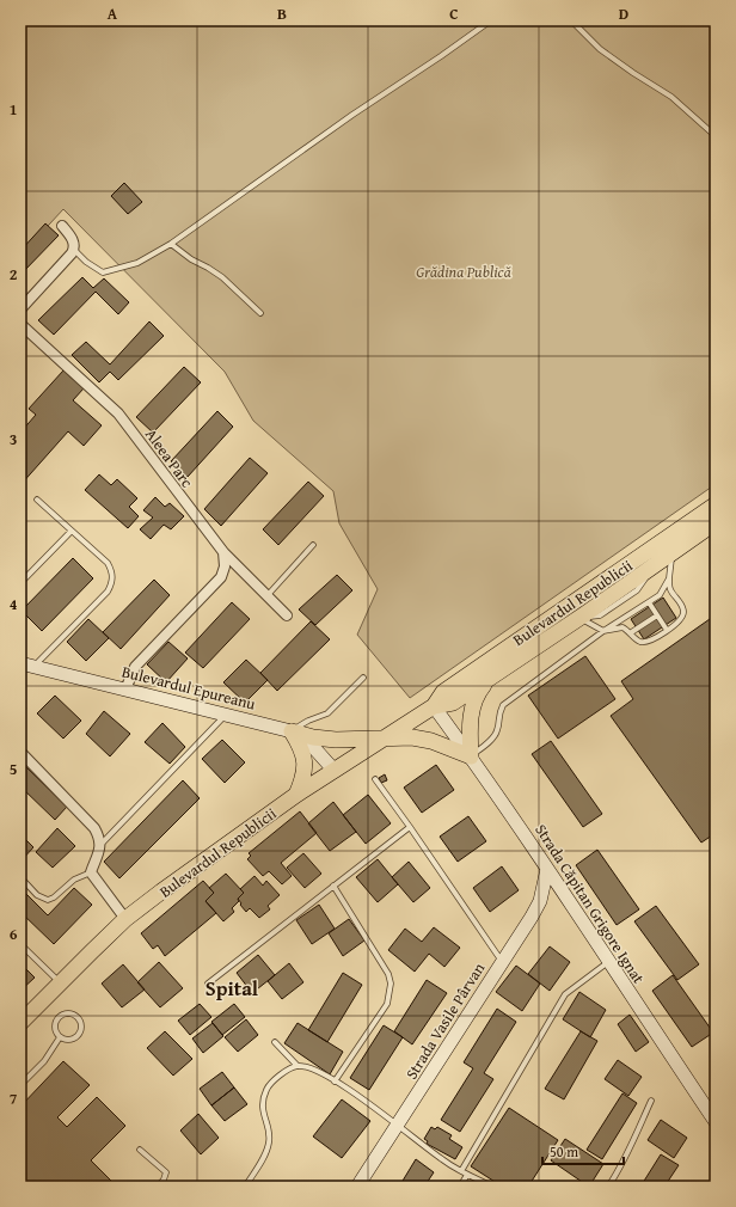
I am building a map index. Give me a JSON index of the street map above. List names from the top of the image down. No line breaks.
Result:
{"streets":{"main road":["Bulevardul Republicii","Bulevardul Epureanu","Strada Căpitan Grigore Ignat","Strada Vasile Pârvan"],"street":["Aleea Parc"]},"crossings":[["Bulevardul Republicii","Bulevardul Epureanu"],["Bulevardul Republicii","Strada Căpitan Grigore Ignat"],["Strada Căpitan Grigore Ignat","Strada Vasile Pârvan"]],"districts":["Spital"],"parks":["Grădina Publică"],"scale_bar":"50 m","grid":{"columns":["A","B","C","D"],"rows":["1","2","3","4","5","6","7"]}}
